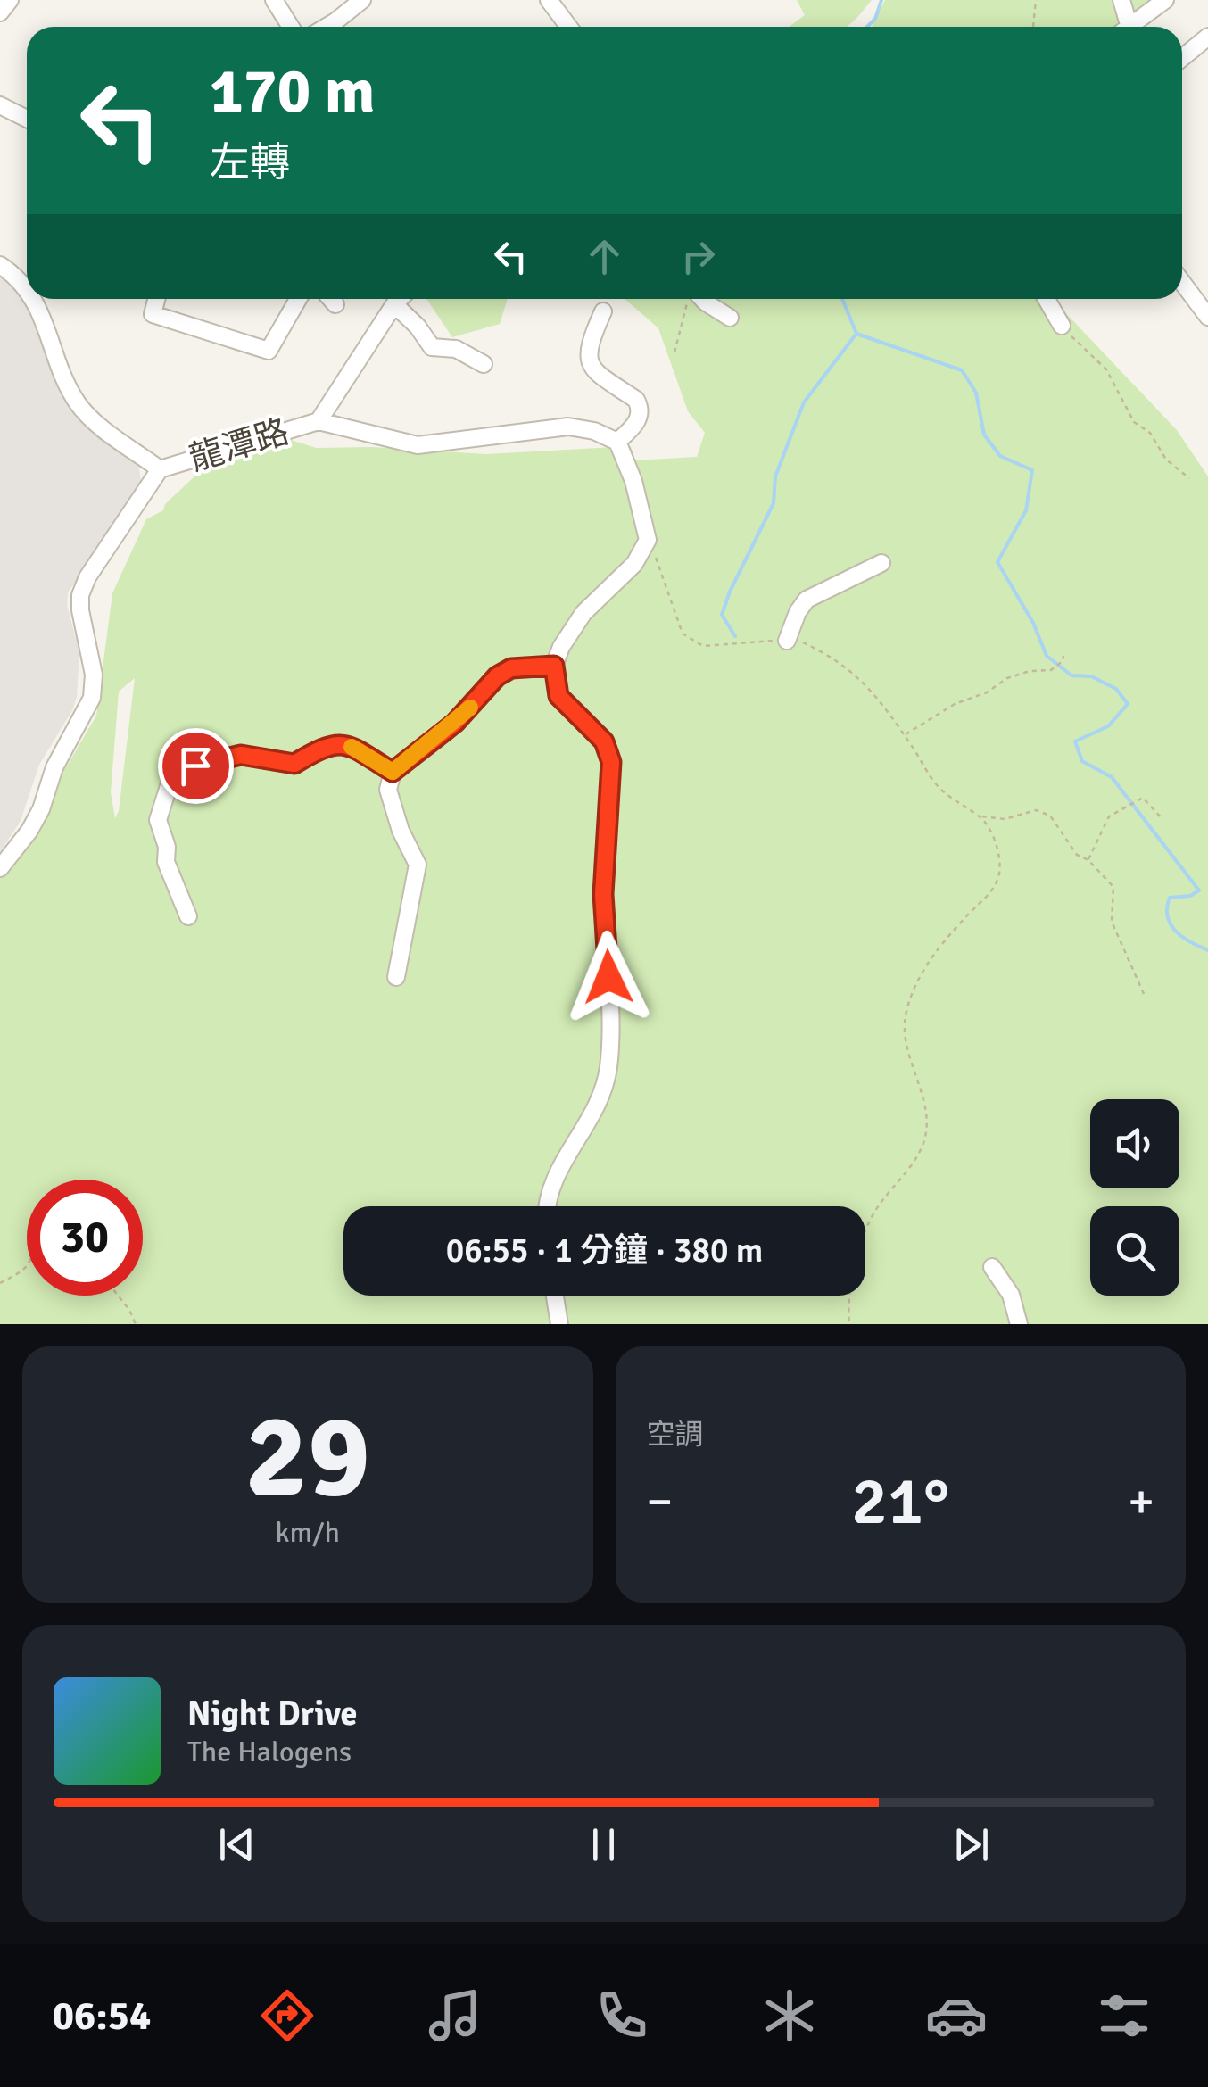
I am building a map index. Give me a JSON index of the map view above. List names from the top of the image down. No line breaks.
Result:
{"streets":{"street":["龍潭路"]},"page":{"turn":["170 m","左轉"],"limit":"30","trip":"06:55 · 1 分鐘 · 380 m","tile":[["29","km/h"],"空調"],"heat":["−","21°","+"],"song":["Night Drive","The Halogens"],"tabs":"06:54"}}
